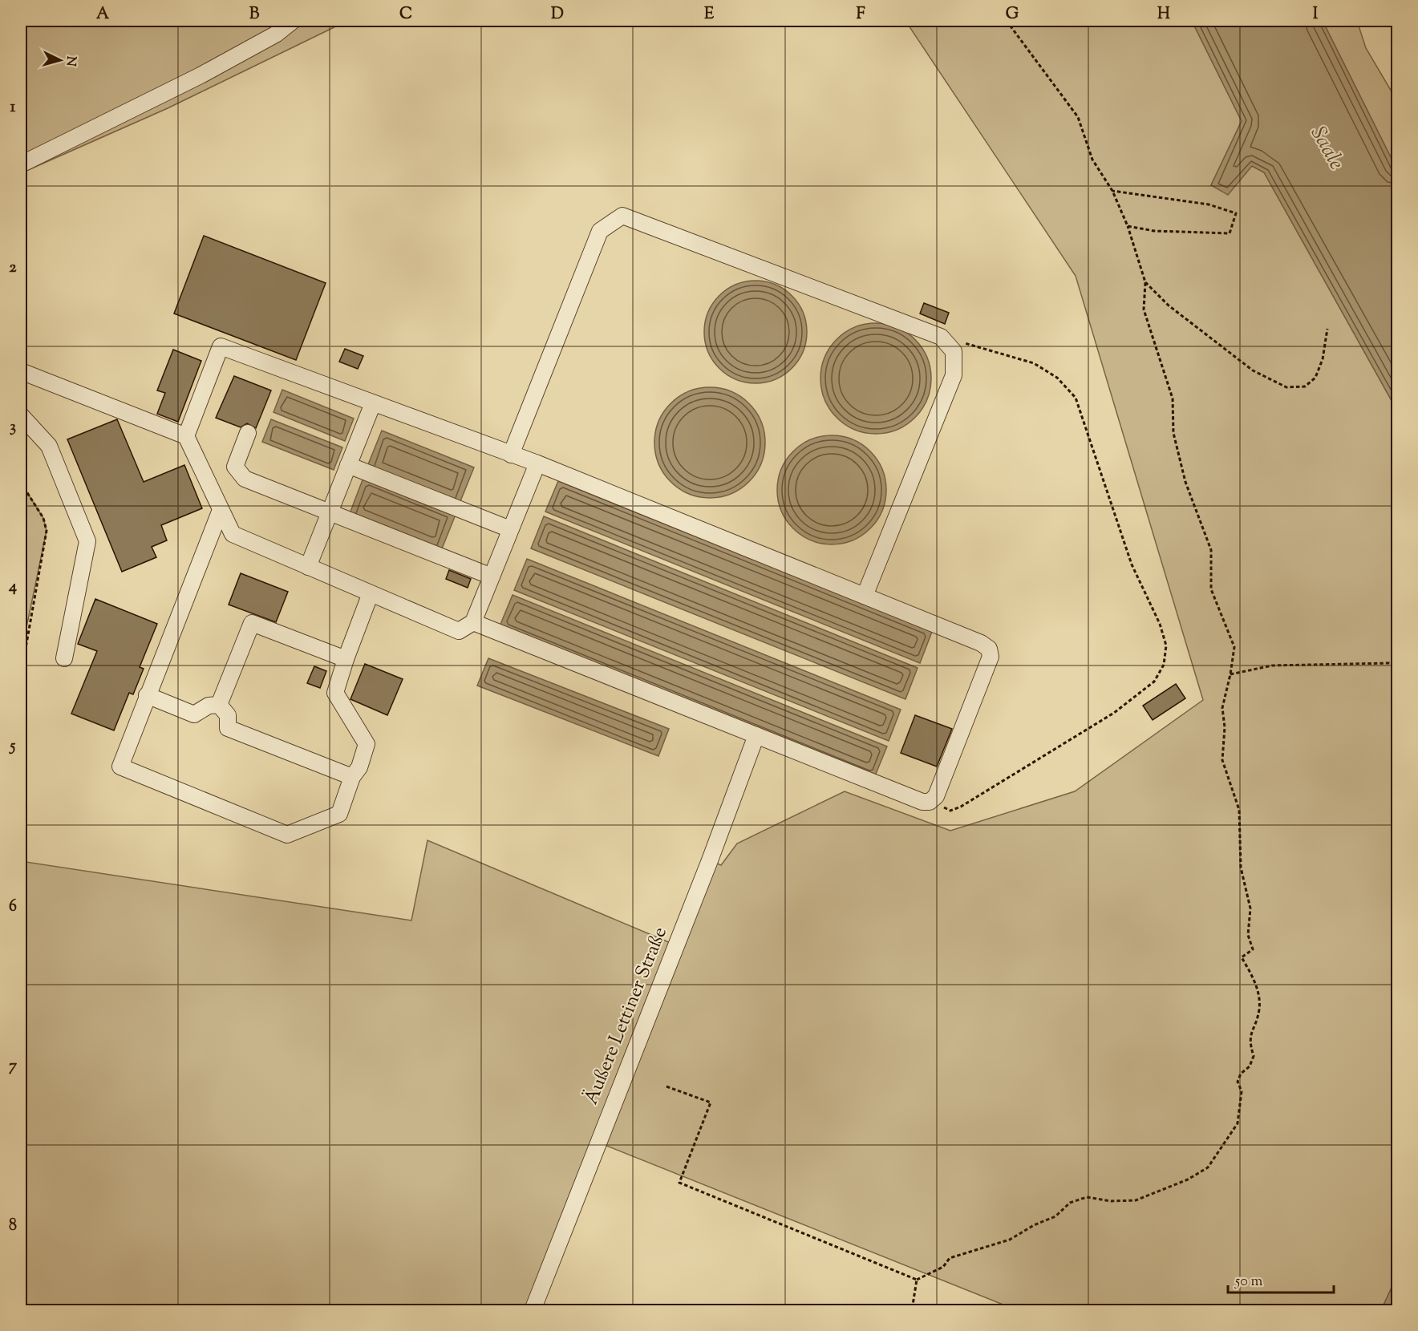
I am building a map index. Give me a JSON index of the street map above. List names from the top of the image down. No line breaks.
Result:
{"streets":{"street":["Äußere Lettiner Straße"]},"water":["Saale"],"scale_bar":"50 m","north":"right","grid":{"columns":["A","B","C","D","E","F","G","H","I"],"rows":["1","2","3","4","5","6","7","8"]}}
